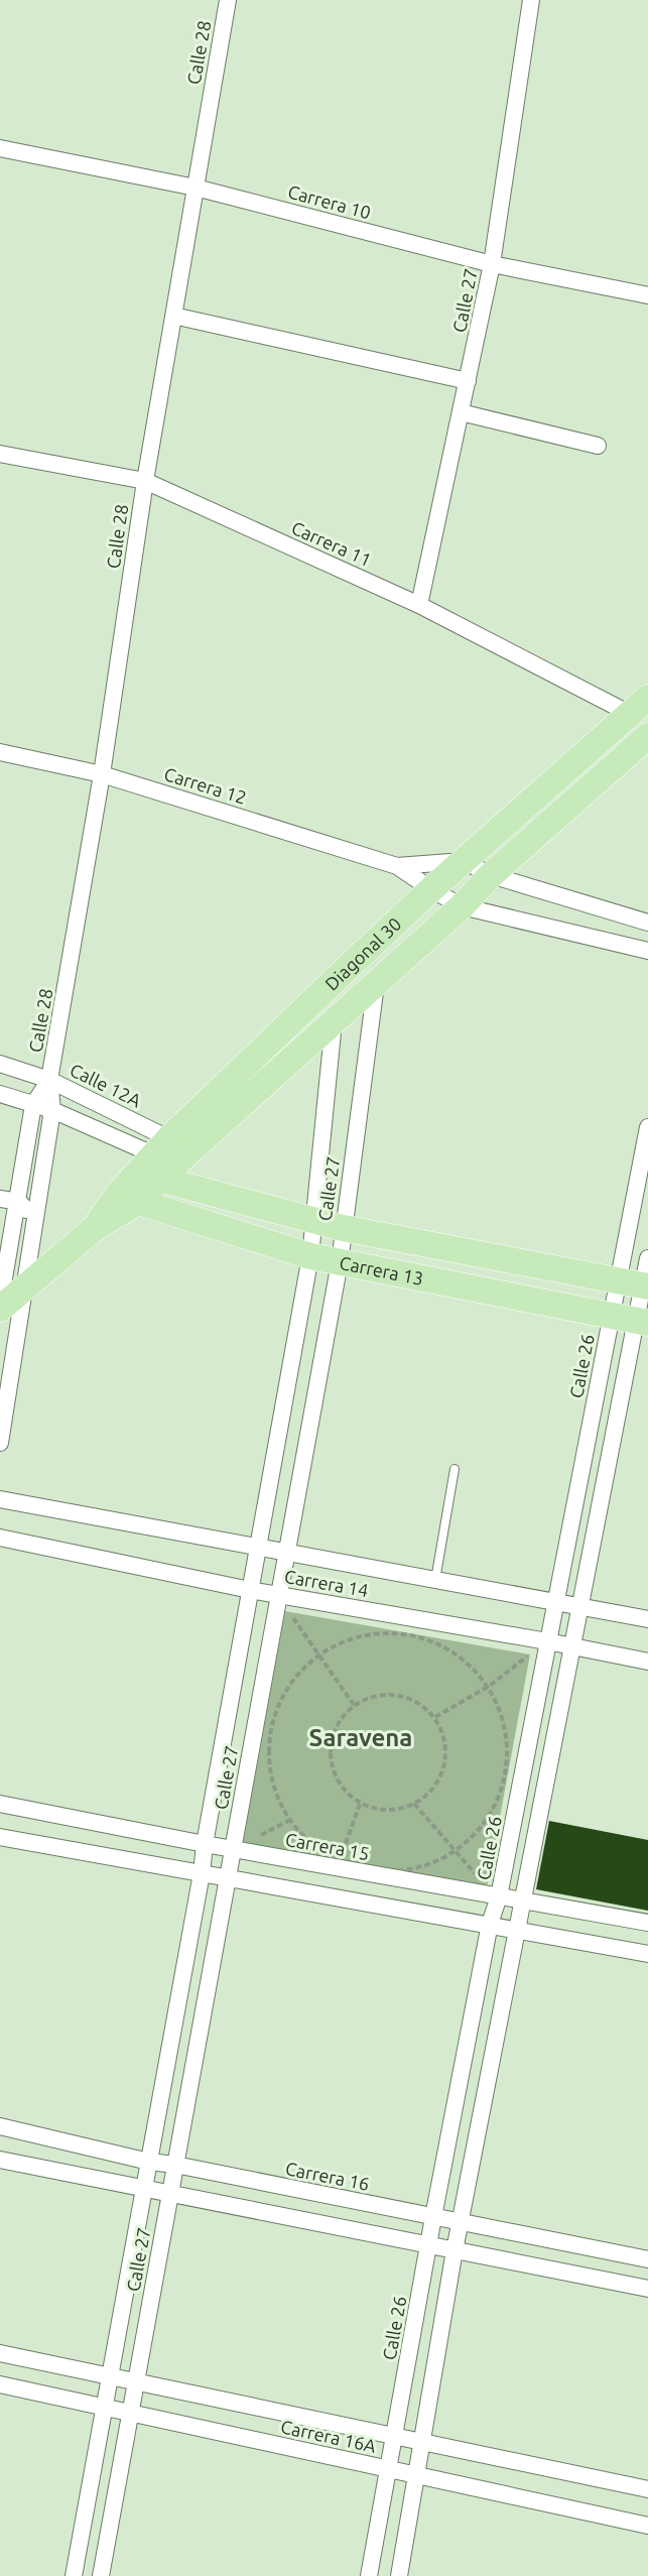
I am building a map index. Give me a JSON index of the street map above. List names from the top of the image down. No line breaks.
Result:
{"streets":{"main road":["Diagonal 30","Carrera 13"],"street":["Calle 28","Carrera 10","Calle 27","Carrera 11","Carrera 12","Calle 12A","Calle 26","Carrera 14","Carrera 15","Carrera 16","Carrera 16A"]},"crossings":[["Calle 28","Carrera 10"],["Calle 28","Carrera 11"],["Calle 28","Carrera 12"],["Calle 28","Diagonal 30"],["Calle 28","Calle 12A"],["Carrera 10","Calle 27"],["Calle 27","Carrera 11"],["Calle 27","Diagonal 30"],["Calle 27","Carrera 13"],["Calle 27","Carrera 14"],["Calle 27","Carrera 15"],["Calle 27","Carrera 16"],["Calle 27","Carrera 16A"],["Carrera 11","Diagonal 30"],["Carrera 12","Diagonal 30"],["Diagonal 30","Calle 12A"],["Diagonal 30","Carrera 13"],["Calle 12A","Carrera 13"],["Carrera 13","Calle 26"],["Calle 26","Carrera 14"],["Calle 26","Carrera 15"],["Calle 26","Carrera 16"],["Calle 26","Carrera 16A"]],"districts":["Saravena"]}
